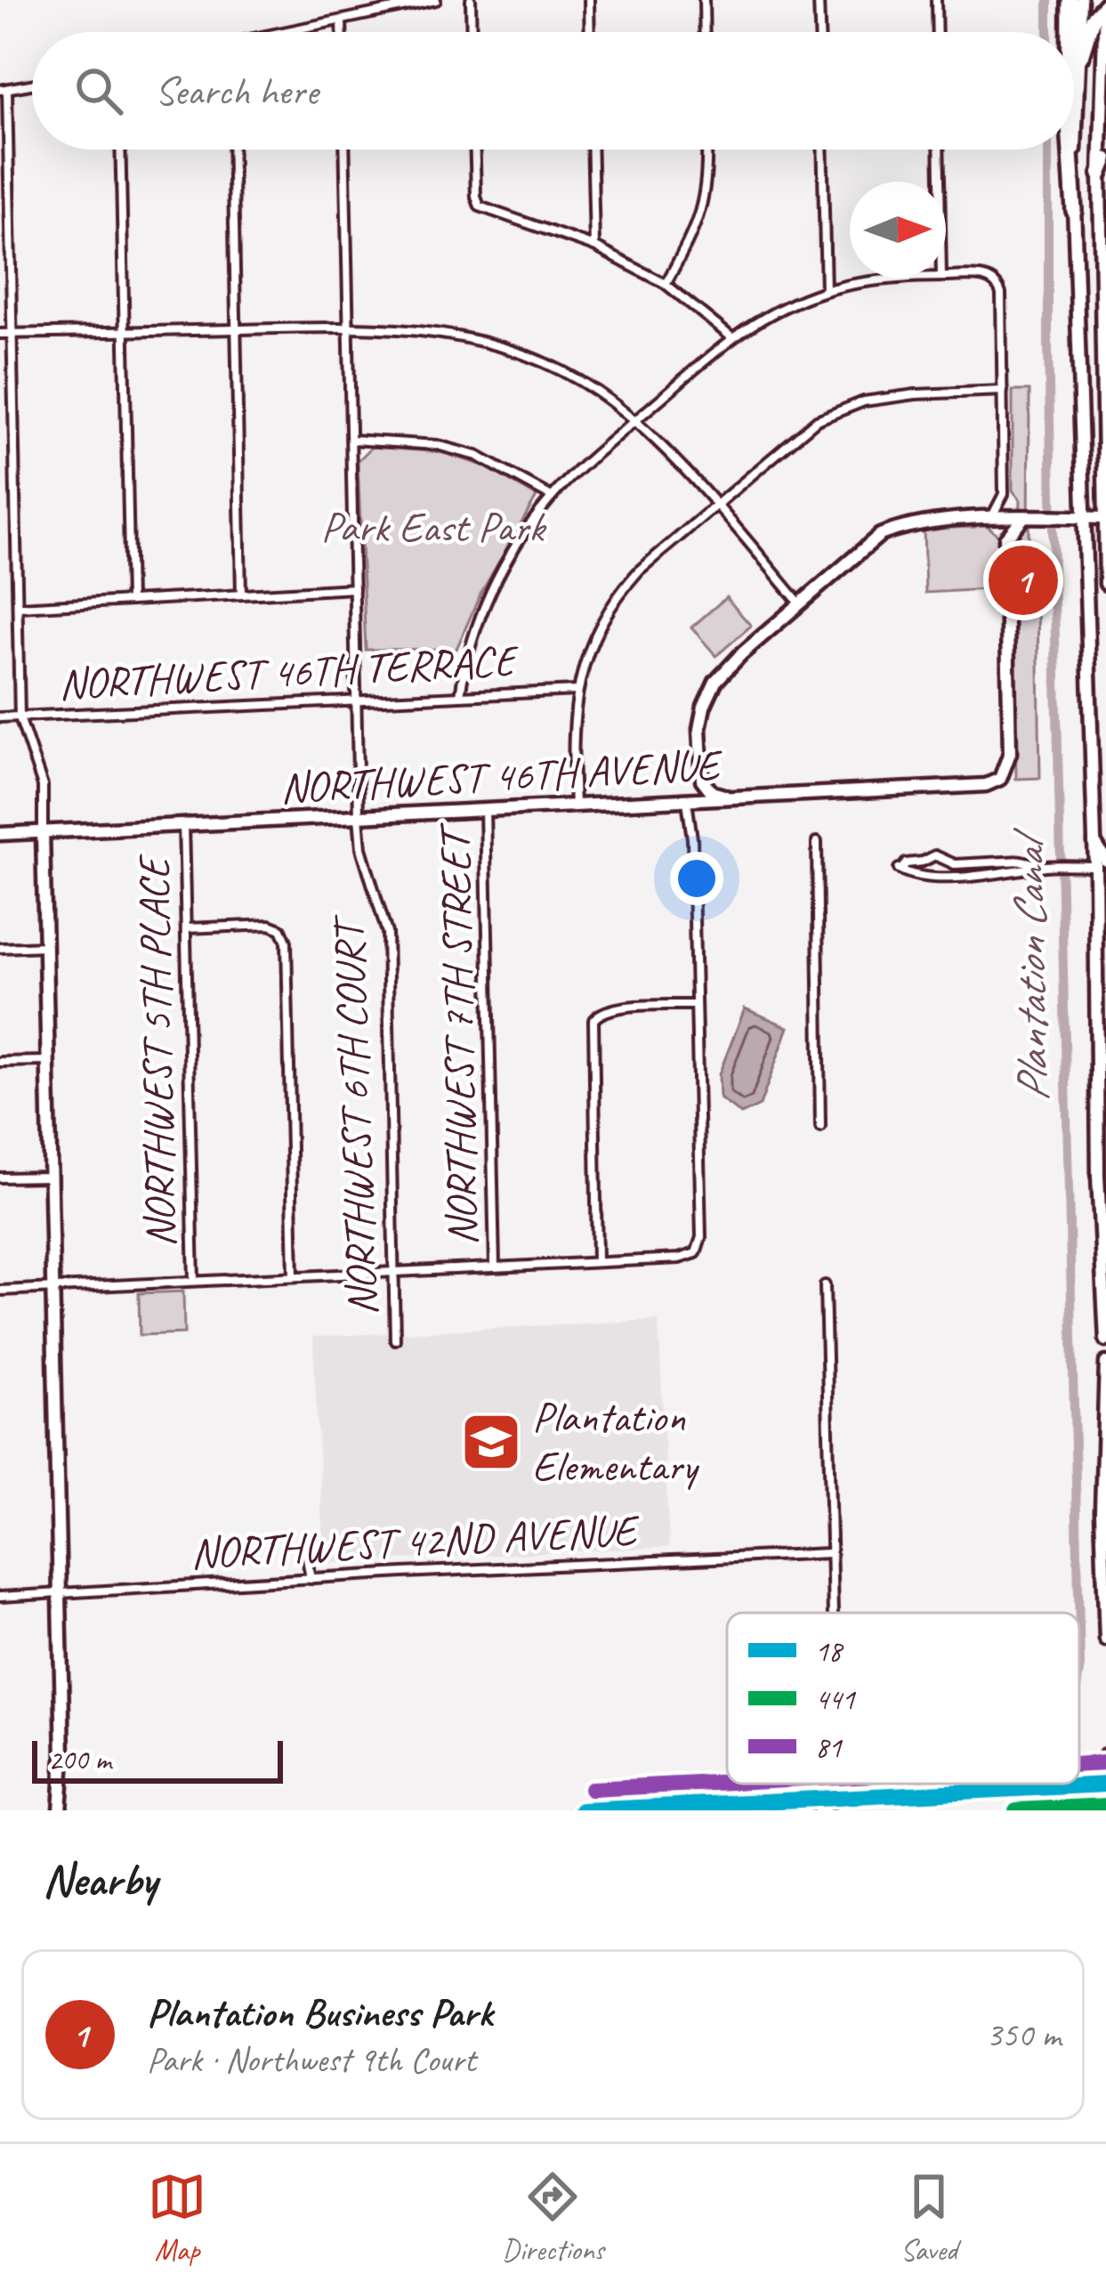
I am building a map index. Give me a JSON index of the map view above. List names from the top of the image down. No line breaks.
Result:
{"streets":{"street":["NORTHWEST 46TH TERRACE","NORTHWEST 46TH AVENUE","NORTHWEST 7TH STREET","NORTHWEST 5TH PLACE","NORTHWEST 6TH COURT","NORTHWEST 42ND AVENUE"]},"crossings":[["NORTHWEST 46TH TERRACE","NORTHWEST 6TH COURT"],["NORTHWEST 46TH AVENUE","NORTHWEST 7TH STREET"],["NORTHWEST 46TH AVENUE","NORTHWEST 5TH PLACE"],["NORTHWEST 46TH AVENUE","NORTHWEST 6TH COURT"]],"water":["Plantation Canal"],"parks":["Park East Park"],"places":{"school or university":["Plantation Elementary"]},"lines":["transit line 81","transit line 18","transit line 441"],"legend":["18","441","81"],"scale_bar":"200 m","north":"right","page":{"search":"Search here","pins":"1","scale":"200 m","heading":"Nearby","list":[{"mark":"1","name":"Plantation Business Park","note":"Park · Northwest 9th Court","value":"350 m"}],"nav":["Map","Directions","Saved"]}}
